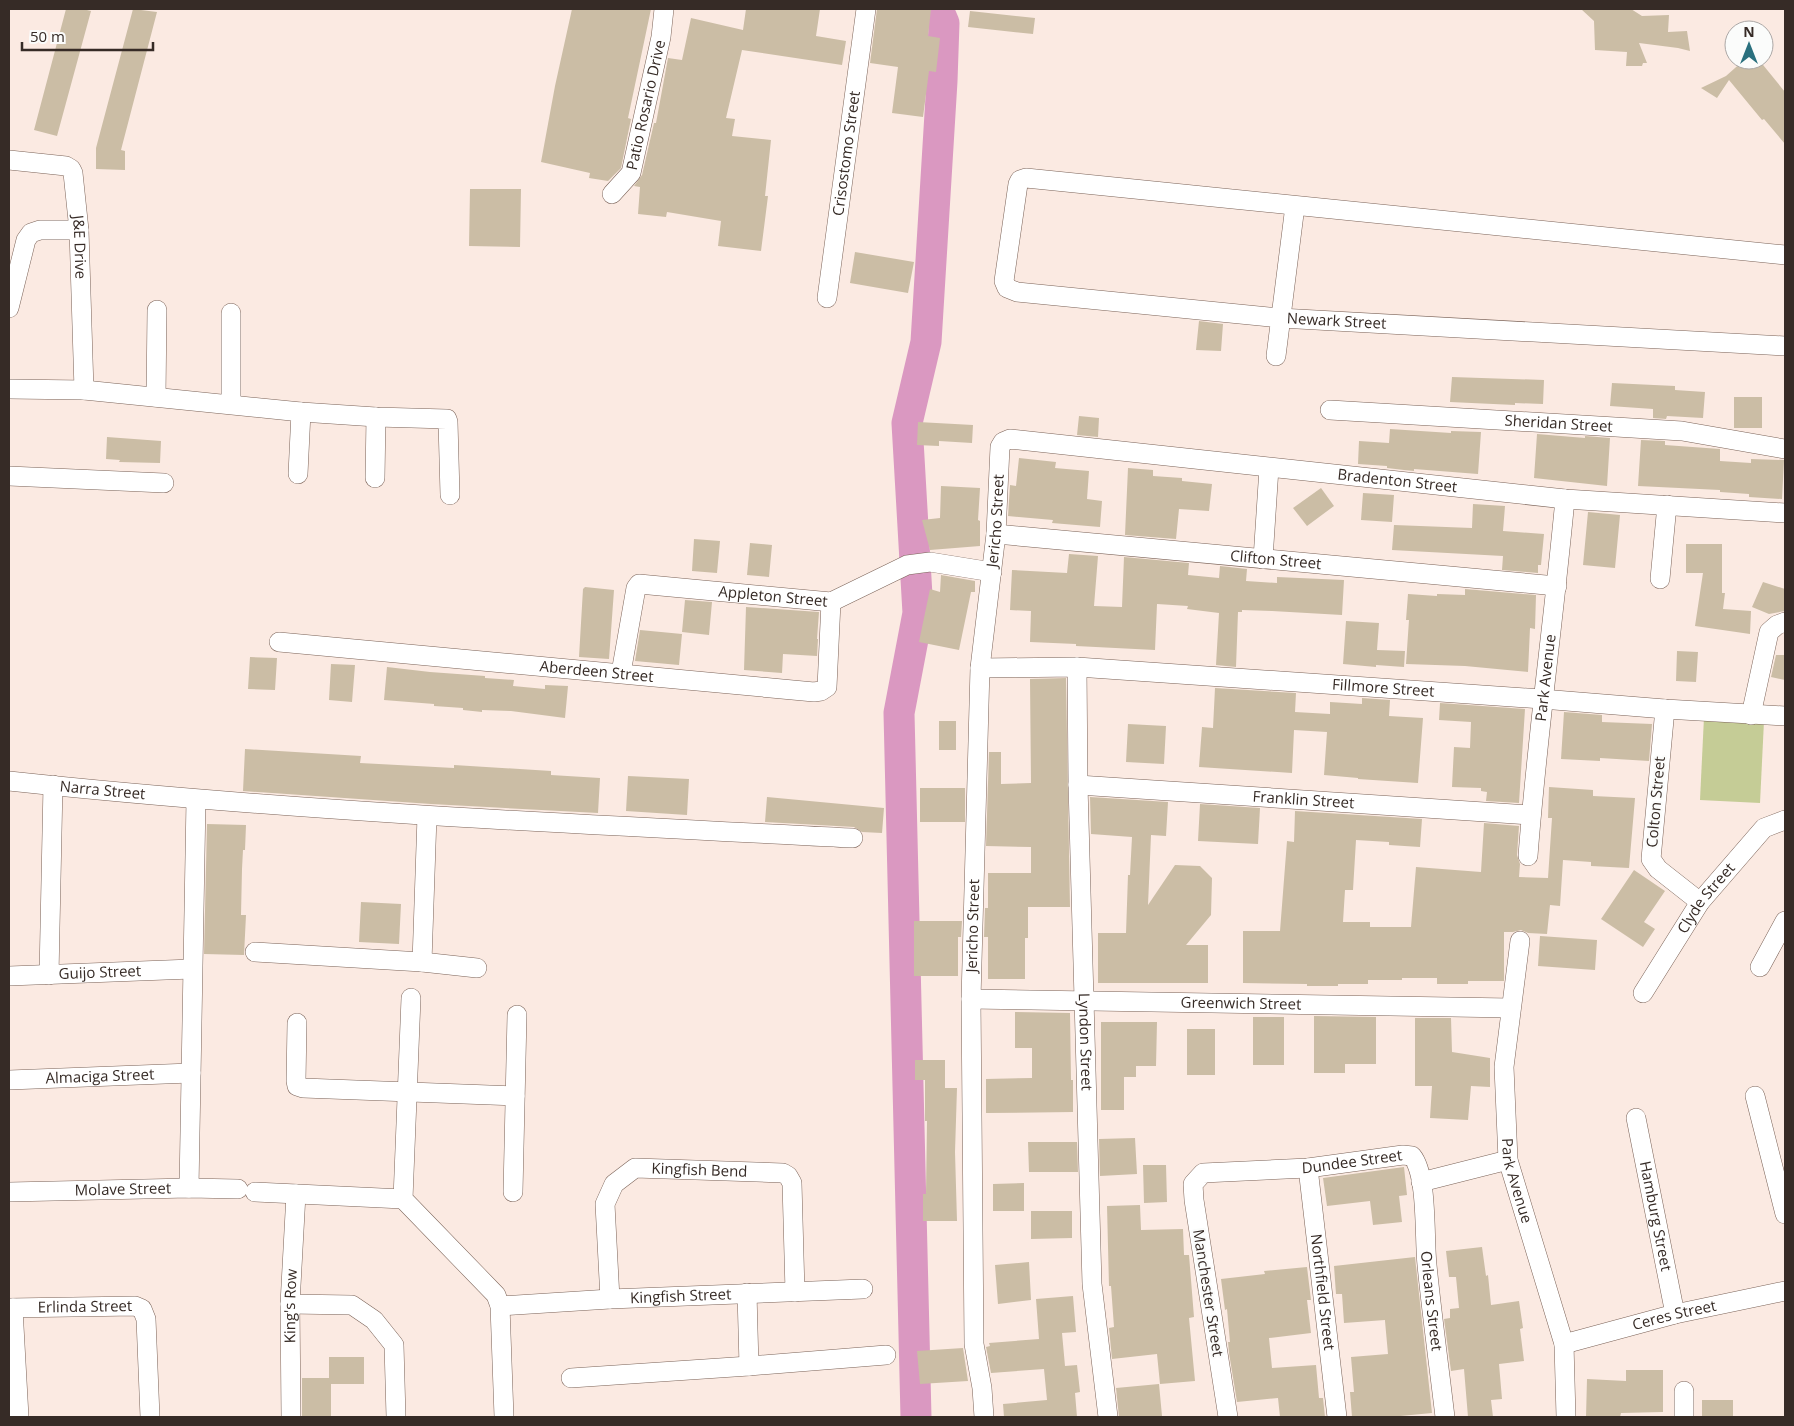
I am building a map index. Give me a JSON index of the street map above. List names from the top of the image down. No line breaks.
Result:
{"streets":{"street":["Patio Rosario Drive","Crisostomo Street","J&E Drive","Newark Street","Sheridan Street","Bradenton Street","Jericho Street","Clifton Street","Appleton Street","Aberdeen Street","Park Avenue","Fillmore Street","Narra Street","Franklin Street","Colton Street","Clyde Street","Guijo Street","Greenwich Street","Lyndon Street","Almaciga Street","Dundee Street","Kingfish Bend","Molave Street","Hamburg Street","Manchester Street","Northfield Street","Kingfish Street","Orleans Street","King's Row","Erlinda Street","Ceres Street"]},"crossings":[["Bradenton Street","Jericho Street"],["Bradenton Street","Park Avenue"],["Jericho Street","Clifton Street"],["Jericho Street","Appleton Street"],["Jericho Street","Fillmore Street"],["Jericho Street","Greenwich Street"],["Clifton Street","Park Avenue"],["Appleton Street","Aberdeen Street"],["Park Avenue","Fillmore Street"],["Park Avenue","Franklin Street"],["Park Avenue","Greenwich Street"],["Park Avenue","Ceres Street"],["Fillmore Street","Colton Street"],["Fillmore Street","Lyndon Street"],["Franklin Street","Lyndon Street"],["Colton Street","Clyde Street"],["Greenwich Street","Lyndon Street"],["Dundee Street","Manchester Street"],["Dundee Street","Northfield Street"],["Dundee Street","Orleans Street"],["Kingfish Bend","Kingfish Street"],["Molave Street","King's Row"],["Hamburg Street","Ceres Street"]],"scale_bar":"50 m","north":"top"}
